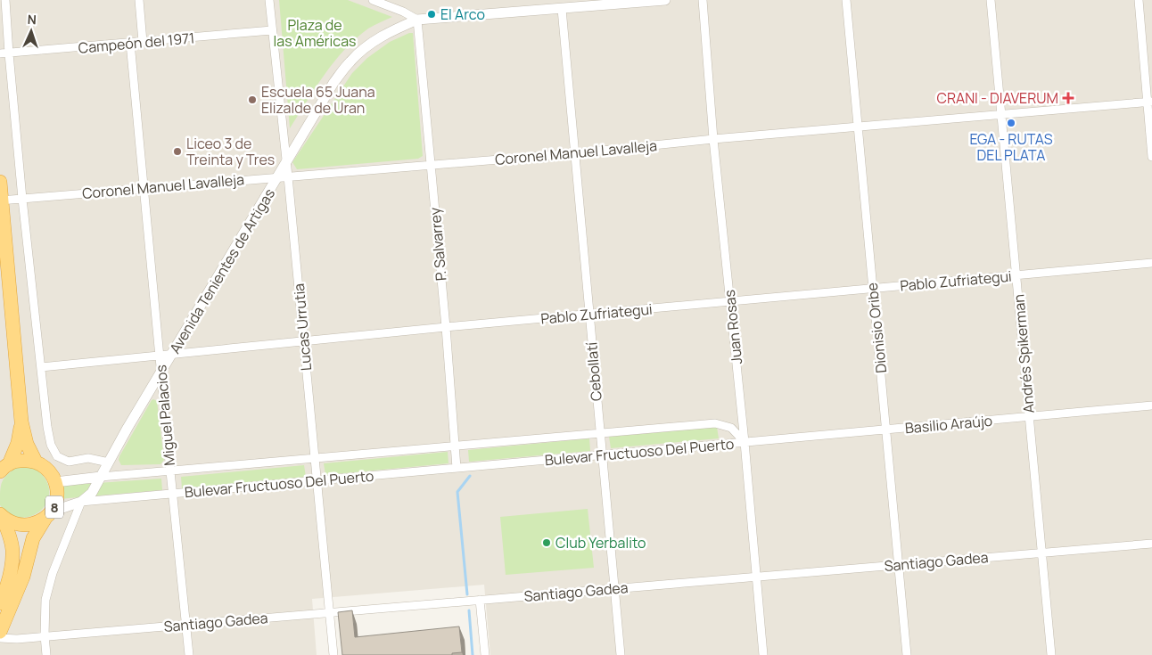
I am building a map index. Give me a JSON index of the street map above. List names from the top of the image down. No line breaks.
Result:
{"streets":{"highway":["8"],"street":["Campeón del 1971","Coronel Manuel Lavalleja","P. Salvarrey","Avenida Tenientes de Artigas","Pablo Zufriategui","Lucas Urrutia","Juan Rosas","Dionisio Oribe","Andrés Spikerman","Cebollatí","Miguel Palacios","Basilio Araújo","Bulevar Fructuoso Del Puerto","Santiago Gadea"]},"crossings":[["Campeón del 1971","Lucas Urrutia"],["Campeón del 1971","Miguel Palacios"],["Coronel Manuel Lavalleja","P. Salvarrey"],["Coronel Manuel Lavalleja","Avenida Tenientes de Artigas"],["Coronel Manuel Lavalleja","Lucas Urrutia"],["Coronel Manuel Lavalleja","Juan Rosas"],["Coronel Manuel Lavalleja","Dionisio Oribe"],["Coronel Manuel Lavalleja","Andrés Spikerman"],["Coronel Manuel Lavalleja","Cebollatí"],["Coronel Manuel Lavalleja","Miguel Palacios"],["Coronel Manuel Lavalleja","8"],["P. Salvarrey","Avenida Tenientes de Artigas"],["P. Salvarrey","Pablo Zufriategui"],["P. Salvarrey","Bulevar Fructuoso Del Puerto"],["Avenida Tenientes de Artigas","Pablo Zufriategui"],["Avenida Tenientes de Artigas","Lucas Urrutia"],["Avenida Tenientes de Artigas","Cebollatí"],["Avenida Tenientes de Artigas","Miguel Palacios"],["Avenida Tenientes de Artigas","Bulevar Fructuoso Del Puerto"],["Pablo Zufriategui","Lucas Urrutia"],["Pablo Zufriategui","Juan Rosas"],["Pablo Zufriategui","Dionisio Oribe"],["Pablo Zufriategui","Andrés Spikerman"],["Pablo Zufriategui","Cebollatí"],["Pablo Zufriategui","Miguel Palacios"],["Lucas Urrutia","Bulevar Fructuoso Del Puerto"],["Lucas Urrutia","Santiago Gadea"],["Juan Rosas","Basilio Araújo"],["Juan Rosas","Bulevar Fructuoso Del Puerto"],["Juan Rosas","Santiago Gadea"],["Dionisio Oribe","Basilio Araújo"],["Dionisio Oribe","Santiago Gadea"],["Andrés Spikerman","Basilio Araújo"],["Andrés Spikerman","Santiago Gadea"],["Cebollatí","Bulevar Fructuoso Del Puerto"],["Cebollatí","Santiago Gadea"],["Miguel Palacios","Bulevar Fructuoso Del Puerto"],["Miguel Palacios","Santiago Gadea"],["Basilio Araújo","Bulevar Fructuoso Del Puerto"],["Bulevar Fructuoso Del Puerto","8"]],"parks":["Plaza de las Américas"],"places":{"other":["El Arco","Escuela 65 Juana Elizalde de Uran","EGA - RUTAS DEL PLATA","Liceo 3 de Treinta y Tres","Club Yerbalito"],"health":["CRANI - DIAVERUM"]},"north":"top"}
